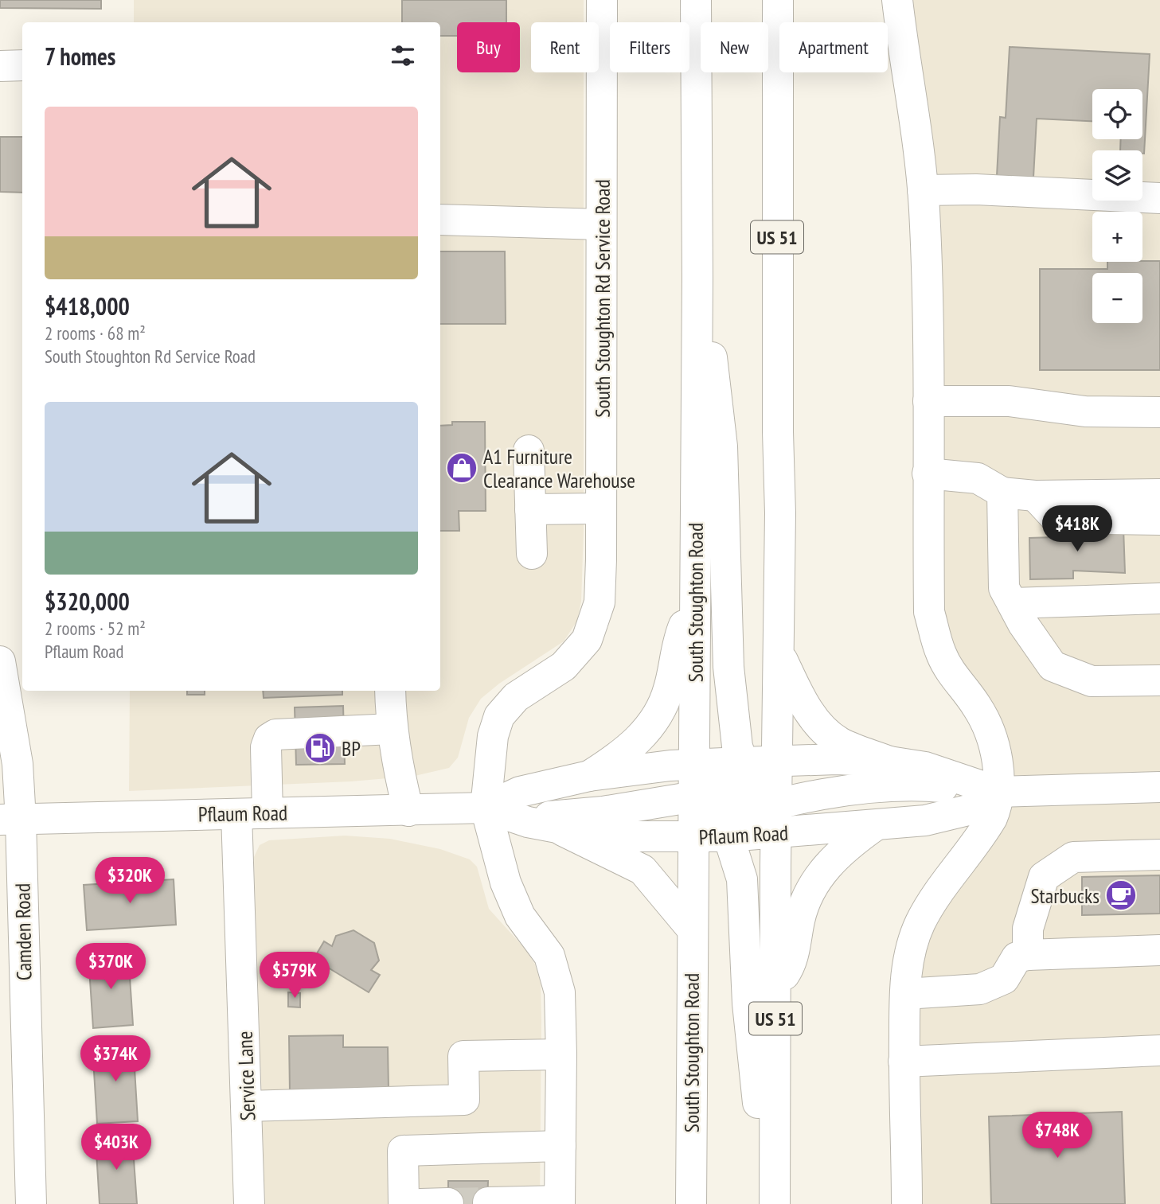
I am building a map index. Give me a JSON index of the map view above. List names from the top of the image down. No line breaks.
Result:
{"streets":{"street":["US 51","South Stoughton Rd Service Road","South Stoughton Road","Pflaum Road","Camden Road","Service Lane"]},"crossings":[["US 51","Pflaum Road"],["South Stoughton Rd Service Road","Pflaum Road"],["South Stoughton Road","Pflaum Road"],["Pflaum Road","Camden Road"],["Pflaum Road","Service Lane"]],"places":{"shop":["A1 Furniture Clearance Warehouse"],"fuel station":["BP"],"cafe":["Starbucks"]},"page":{"chip":["Buy","Rent","Filters","New","Apartment"],"heading":"7 homes","map_buttons":["+","−"],"list":[{"name":"$418,000","note":"2 rooms · 68 m² · South Stoughton Rd Service Road"},{"name":"$320,000","note":"2 rooms · 52 m² · Pflaum Road"}],"price":["$418K","$320K","$370K","$579K","$374K","$748K","$403K"]}}
